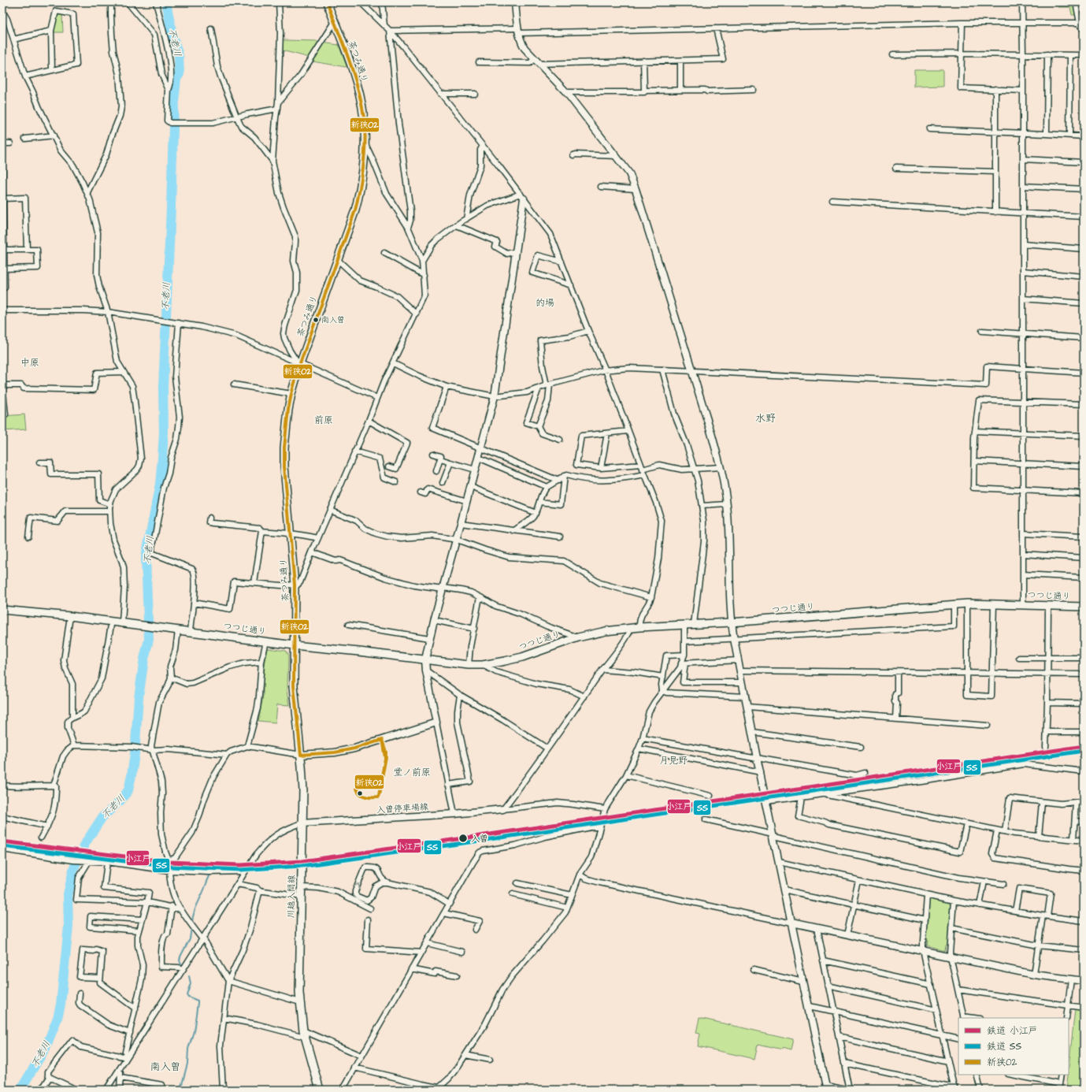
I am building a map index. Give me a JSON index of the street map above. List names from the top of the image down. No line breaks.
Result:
{"streets":{"main road":["茶つみ通り","つつじ通り","川越入間線"],"street":["入曽停車場線"]},"crossings":[["茶つみ通り","つつじ通り"],["茶つみ通り","川越入間線"],["つつじ通り","川越入間線"],["入曽停車場線","川越入間線"]],"districts":["的場","中原","水野","前原","月見野","堂ノ前原","南入曽"],"water":["不老川"],"places":["南入曽","入曽"],"lines":["transit line 新狭02","rail line 小江戸","rail line SS"],"legend":["鉄道 小江戸","鉄道 SS","新狭02"]}
